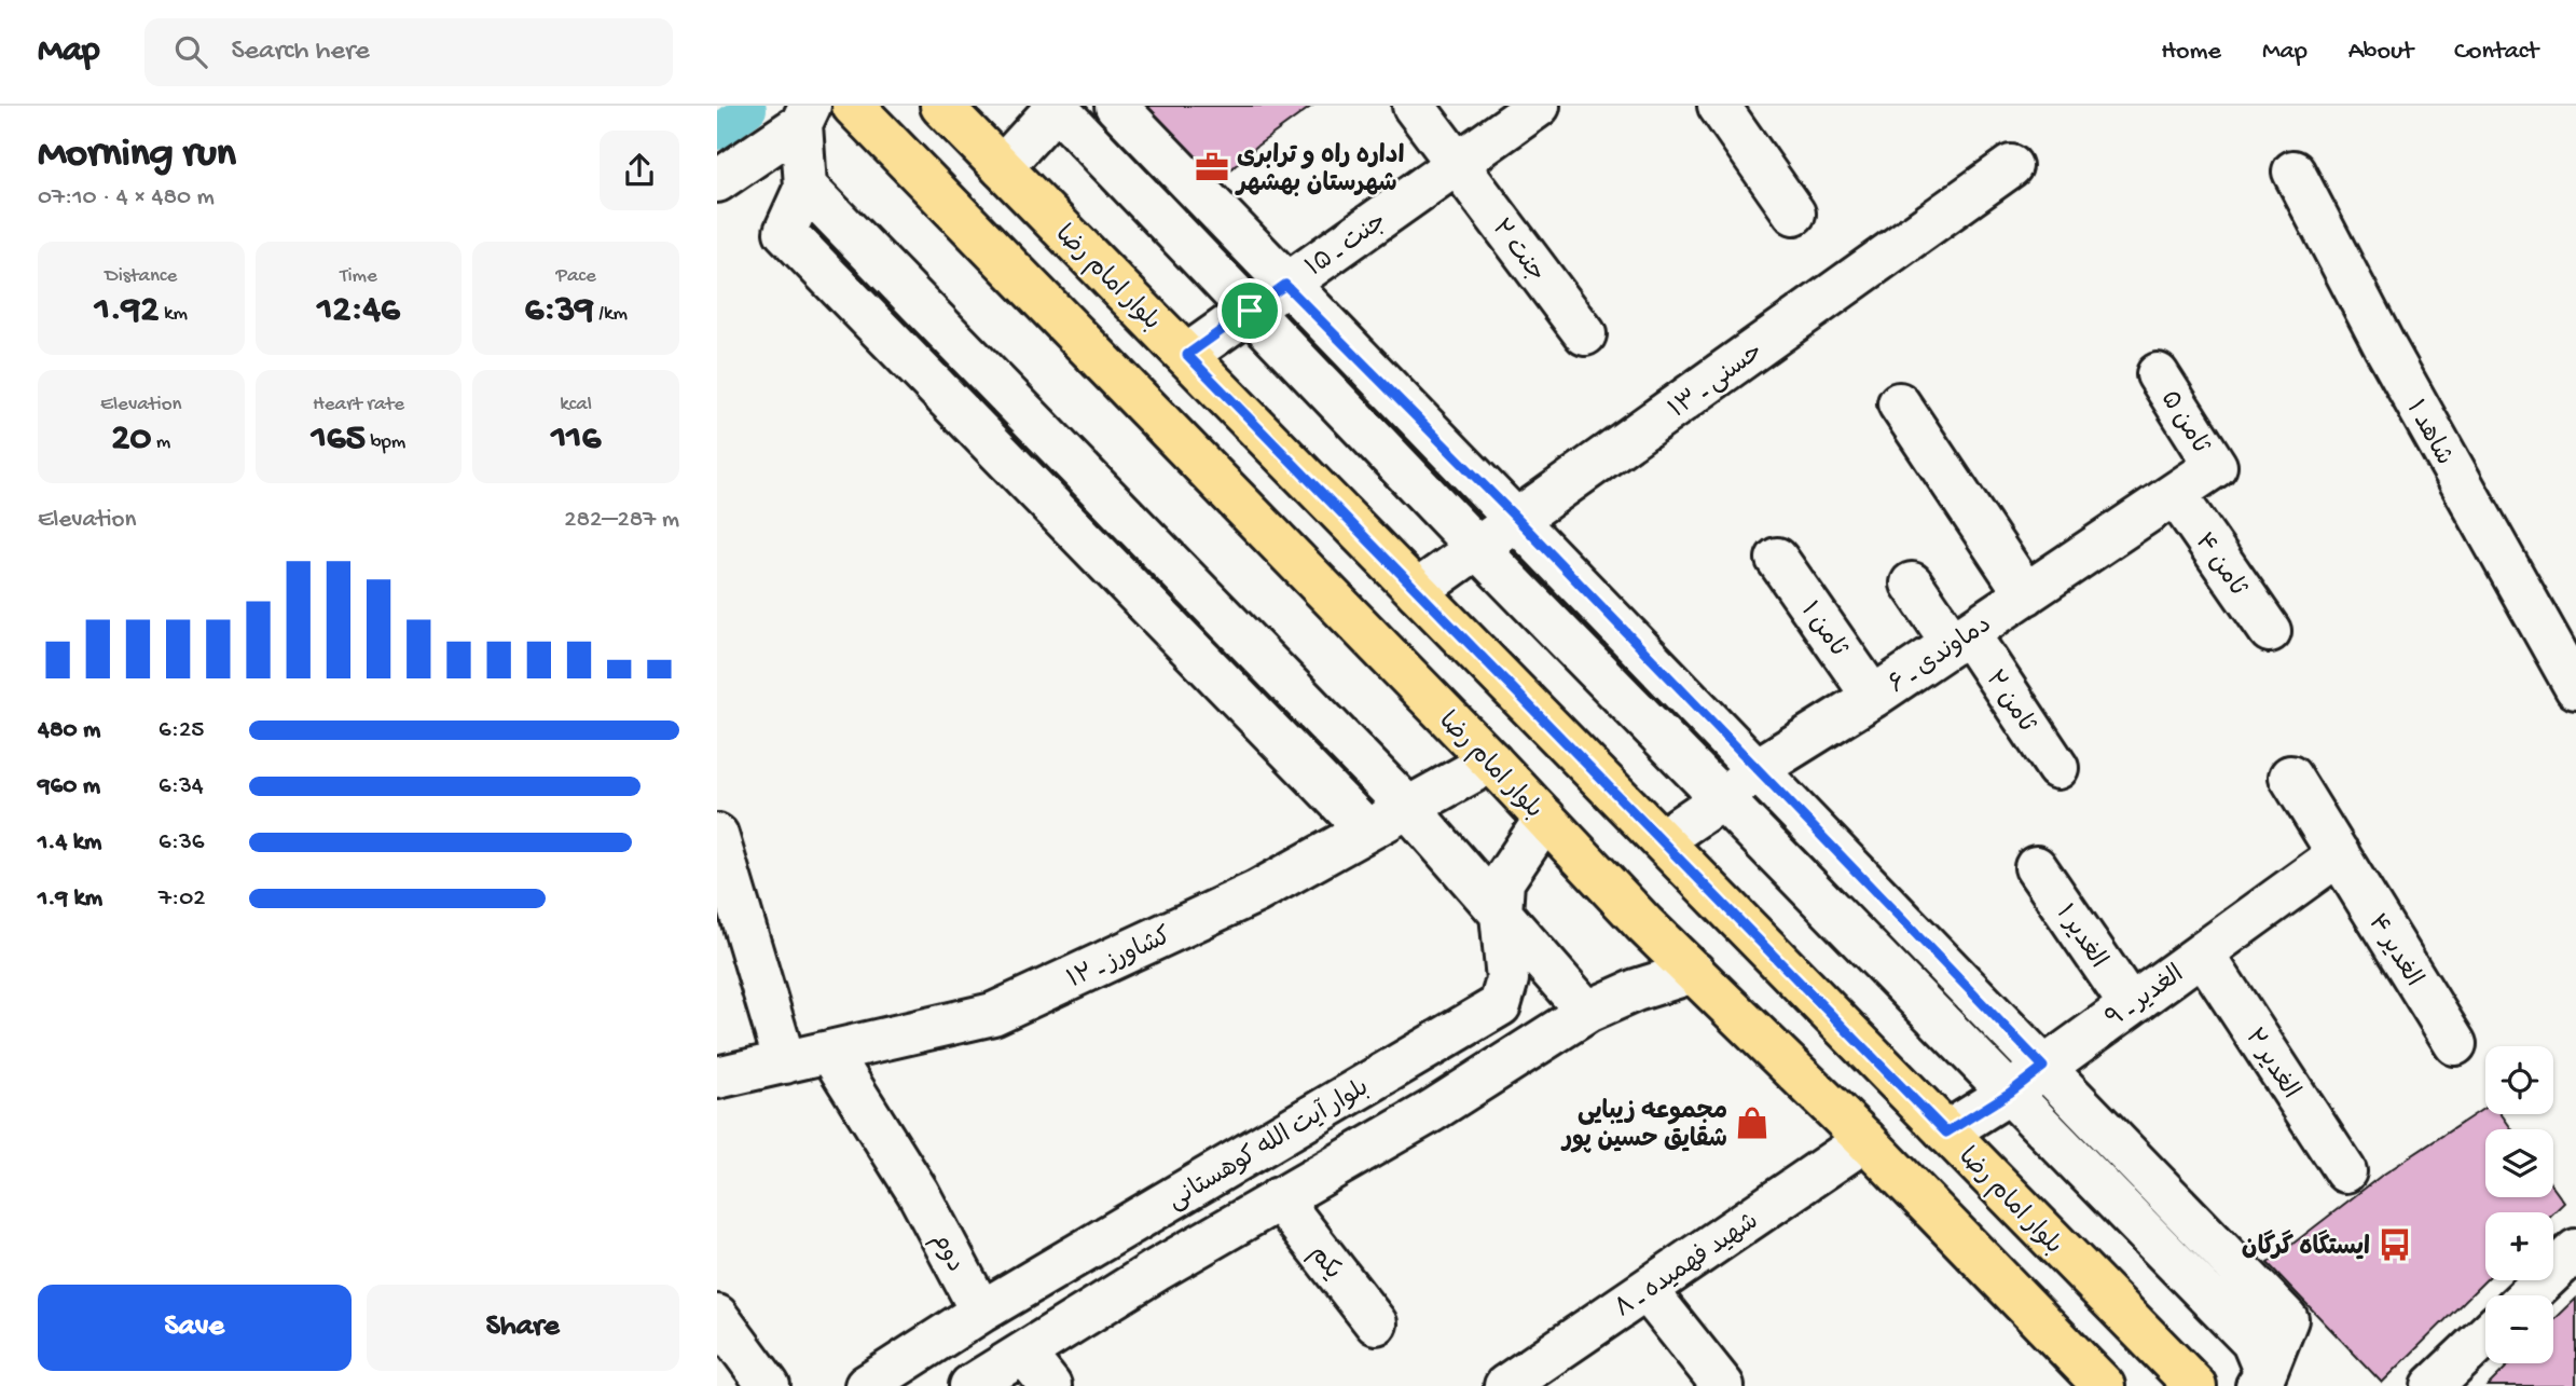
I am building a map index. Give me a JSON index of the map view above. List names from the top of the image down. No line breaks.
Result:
{"streets":{"main road":["بلوار امام رضا"],"street":["جنت ـ ۱۵","جنت ۲","حسنی ـ ۱۳","ثامن ۵","شاهد ۱","ثامن ۴","ثامن ۱","دماوندی ـ ۶","ثامن ۲","الغدیر ۱","الغدیر ۴","کشاورز ـ ۱۲","الغدیر ـ ۹","الغدیر ۲","بلوار آیت الله کوهستانی","دوم","یکم","شهید فهمیده ـ ۸"]},"crossings":[["جنت ـ ۱۵","جنت ۲"],["جنت ـ ۱۵","بلوار امام رضا"],["بلوار امام رضا","حسنی ـ ۱۳"],["بلوار امام رضا","دماوندی ـ ۶"],["بلوار امام رضا","کشاورز ـ ۱۲"],["بلوار امام رضا","الغدیر ـ ۹"],["بلوار امام رضا","بلوار آیت الله کوهستانی"],["بلوار امام رضا","شهید فهمیده ـ ۸"],["ثامن ۵","دماوندی ـ ۶"],["ثامن ۴","دماوندی ـ ۶"],["ثامن ۱","دماوندی ـ ۶"],["دماوندی ـ ۶","ثامن ۲"],["الغدیر ۱","الغدیر ـ ۹"],["الغدیر ۴","الغدیر ـ ۹"],["کشاورز ـ ۱۲","دوم"],["الغدیر ـ ۹","الغدیر ۲"],["بلوار آیت الله کوهستانی","دوم"]],"places":{"office":["اداره راه و ترابری شهرستان بهشهر"],"shop":["مجموعه زیبایی شقایق حسین پور"],"bus stop":["ایستگاه گرگان"]},"page":{"header":"Map","search":"Search here","nav":["Home","Map","About","Contact"],"heading":["Morning run","07:10 · 4 × 480 m"],"stats":[["Distance","1.92 km"],["Time","12:46"],["Pace","6:39 /km"],["Elevation","20 m"],["Heart rate","165 bpm"],["kcal","116"]],"chart":["Elevation","282–287 m"],"list":[{"name":"480 m","note":"6:25"},{"name":"960 m","note":"6:34"},{"name":"1.4 km","note":"6:36"},{"name":"1.9 km","note":"7:02"}],"map_buttons":["+","−"],"buttons":["Save","Share"]}}
